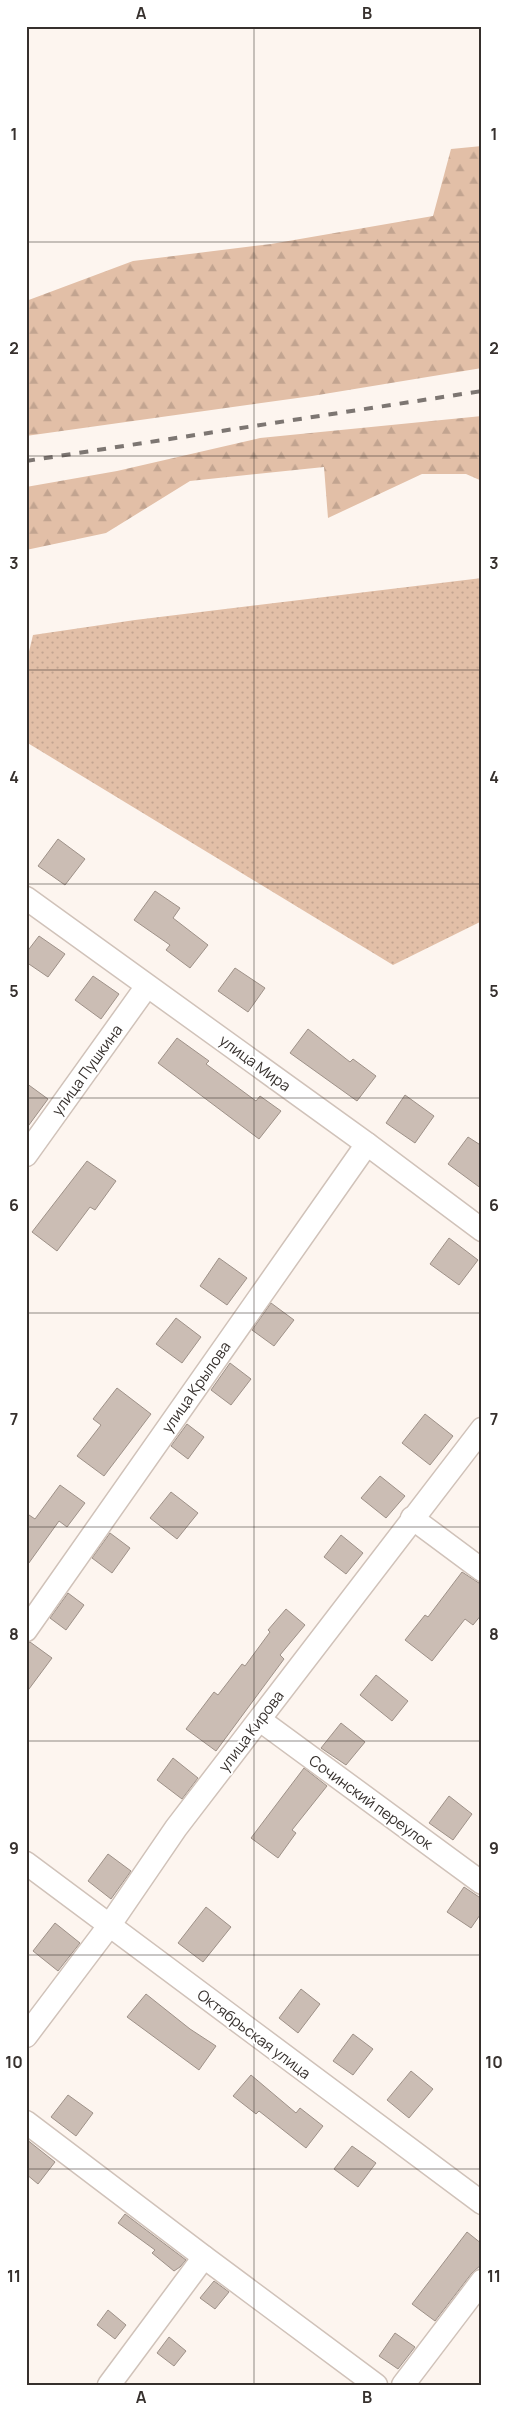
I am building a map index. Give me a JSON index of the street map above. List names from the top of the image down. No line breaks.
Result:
{"streets":{"street":["улица Мира","улица Пушкина","улица Крылова","улица Кирова","Сочинский переулок","Октябрьская улица"]},"crossings":[["улица Мира","улица Пушкина"],["улица Мира","улица Крылова"],["улица Кирова","Сочинский переулок"],["улица Кирова","Октябрьская улица"]],"grid":{"columns":["A","B"],"rows":["1","2","3","4","5","6","7","8","9","10","11"]}}
